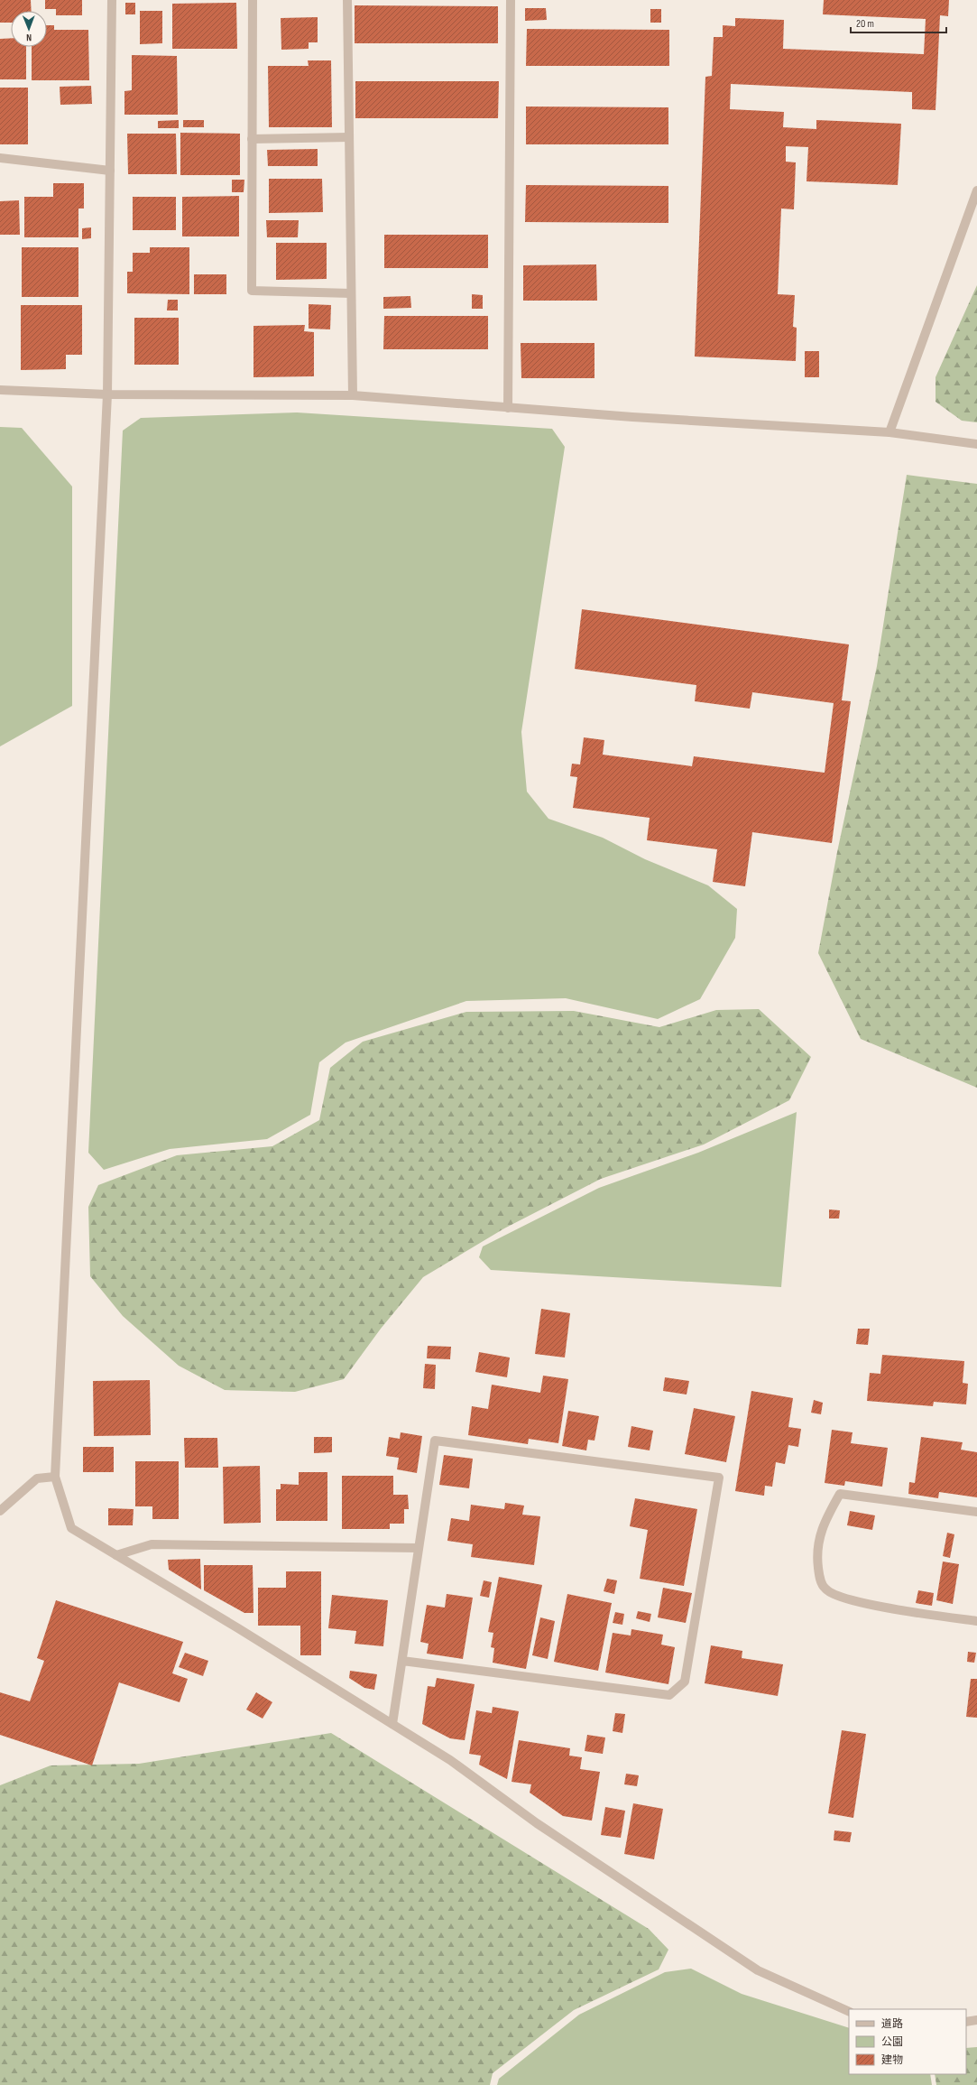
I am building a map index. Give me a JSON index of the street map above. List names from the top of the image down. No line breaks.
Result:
{"legend":["道路","公園","建物"],"scale_bar":"20 m","north":"bottom"}
